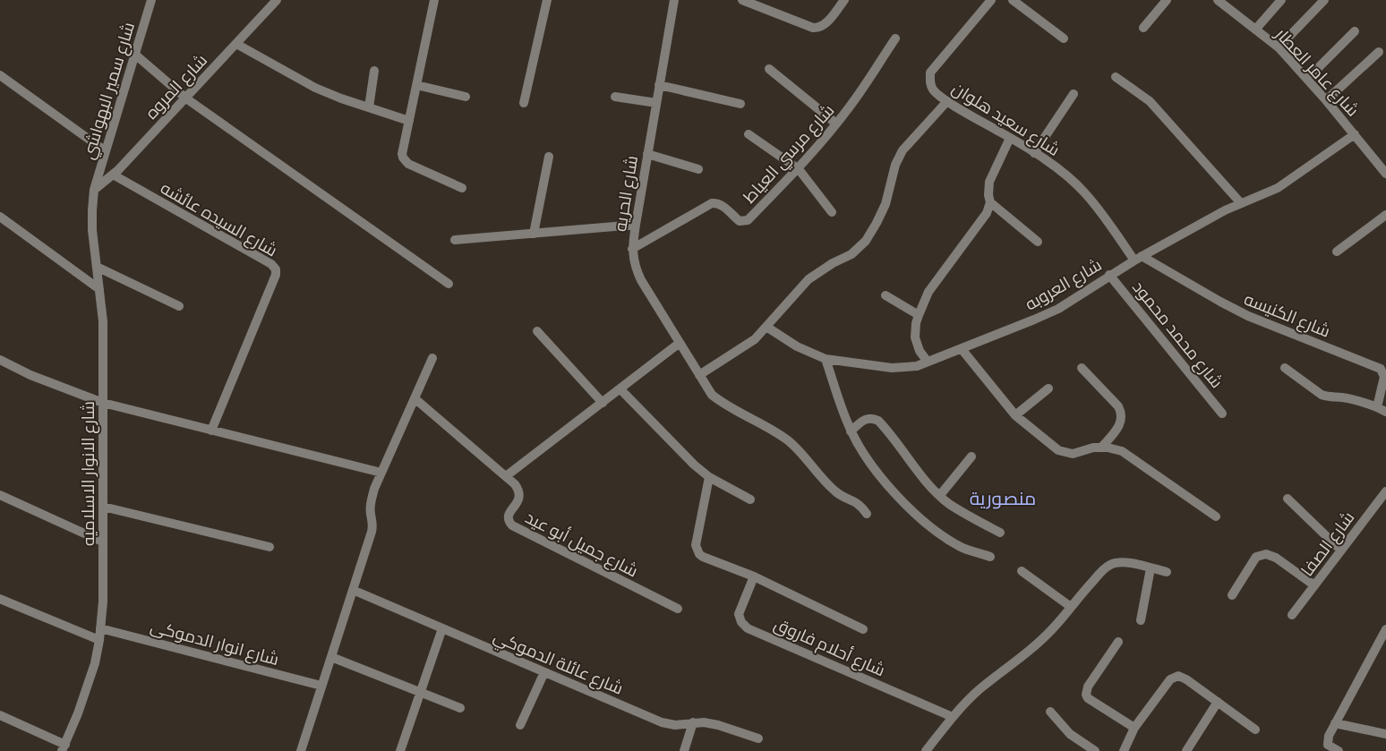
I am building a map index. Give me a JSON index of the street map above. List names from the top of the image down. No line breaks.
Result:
{"streets":{"street":["شارع عامر العطار","شارع المروه","شارع سمير البهواشي","شارع سعيد هلوان","شارع مرسي العياط","شارع الحريه","شارع السيده عائشه","شارع العروبه","شارع الكنيسه","شارع محمد محمود","شارع الانوار الاسلاميه","شارع جميل أبو عيد","شارع الصفا","شارع انوار الدموكى","شارع أحلام فاروق","شارع عائلة الدموكي"]},"crossings":[["شارع عامر العطار","شارع العروبه"],["شارع المروه","شارع سمير البهواشي"],["شارع المروه","شارع السيده عائشه"],["شارع المروه","شارع الانوار الاسلاميه"],["شارع سمير البهواشي","شارع الانوار الاسلاميه"],["شارع سعيد هلوان","شارع العروبه"],["شارع سعيد هلوان","شارع الكنيسه"],["شارع مرسي العياط","شارع الحريه"],["شارع العروبه","شارع الكنيسه"],["شارع العروبه","شارع محمد محمود"],["شارع الانوار الاسلاميه","شارع انوار الدموكى"]],"districts":["منصورية"]}
